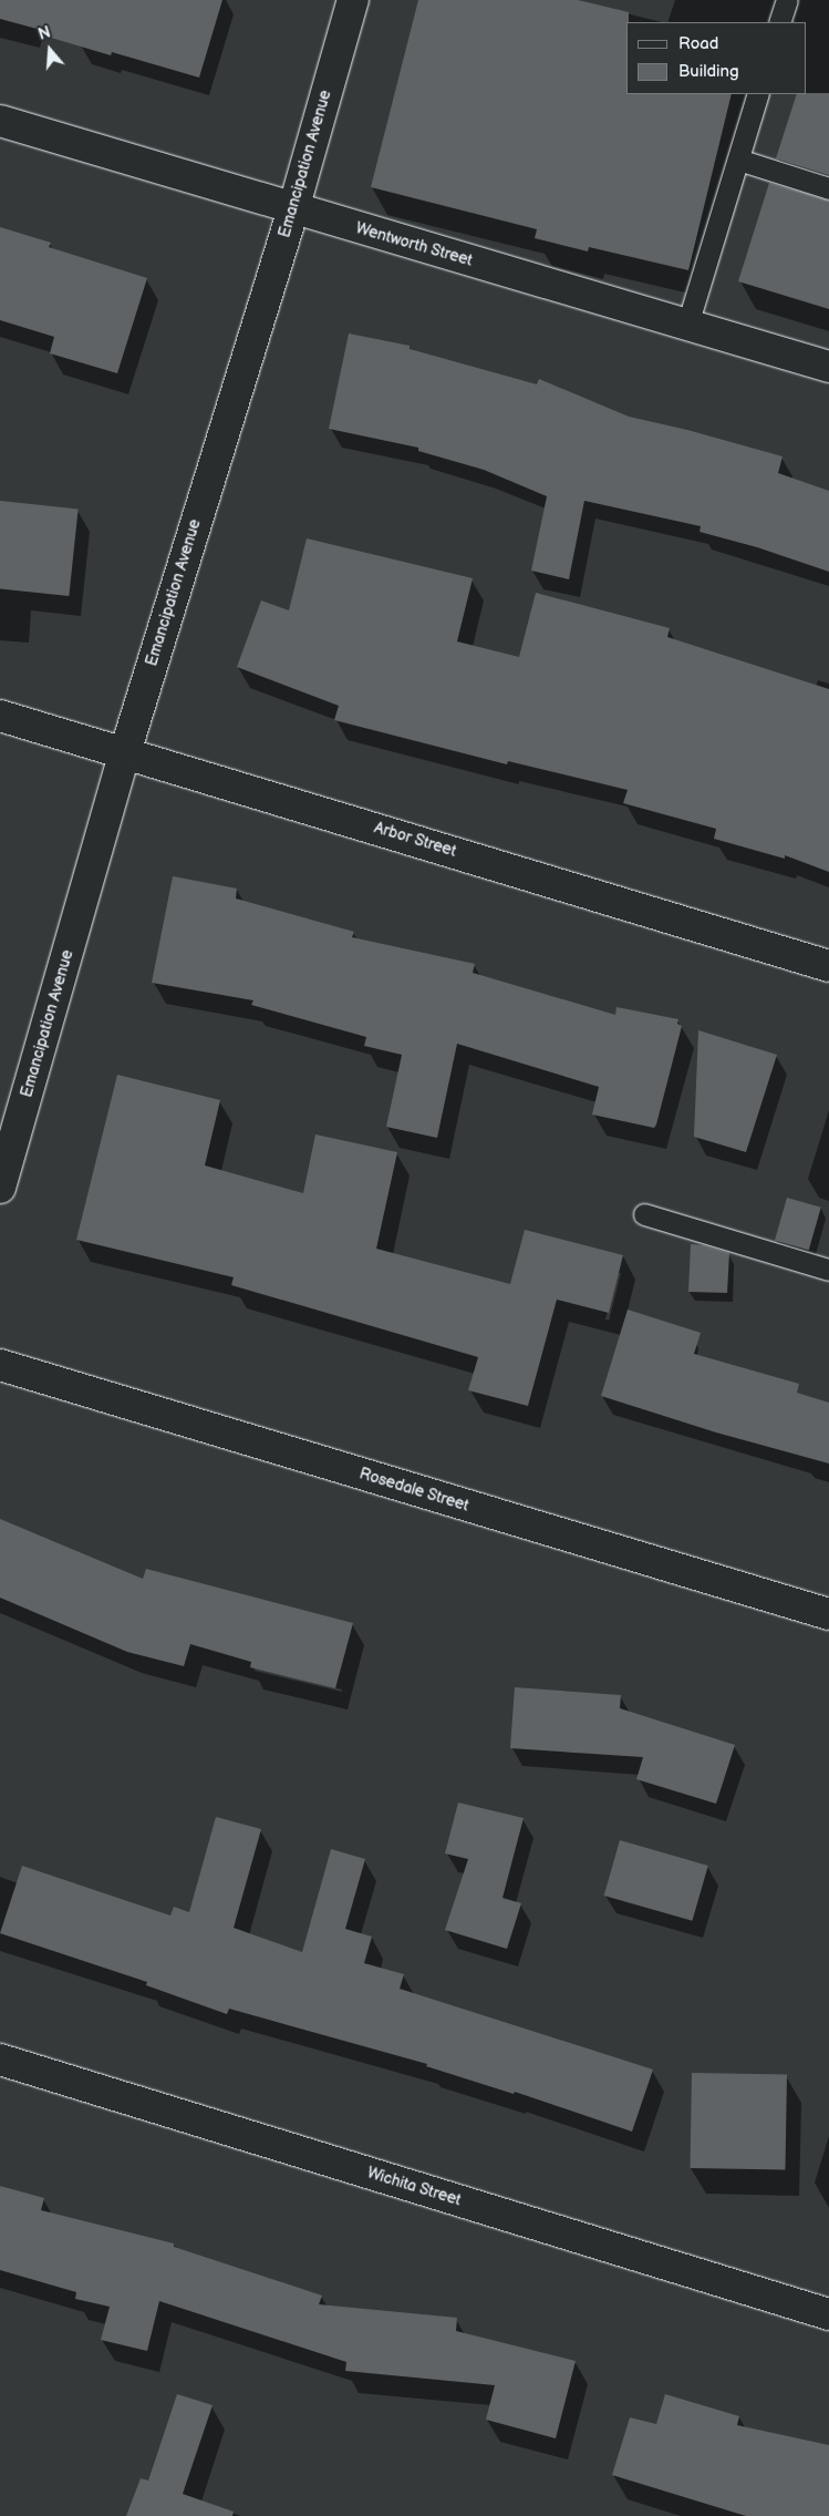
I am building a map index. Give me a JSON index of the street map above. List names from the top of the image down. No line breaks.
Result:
{"streets":{"street":["Emancipation Avenue","Wentworth Street","Arbor Street","Rosedale Street","Wichita Street"]},"crossings":[["Emancipation Avenue","Wentworth Street"],["Emancipation Avenue","Arbor Street"]],"legend":["Road","Building"],"north":"top"}
